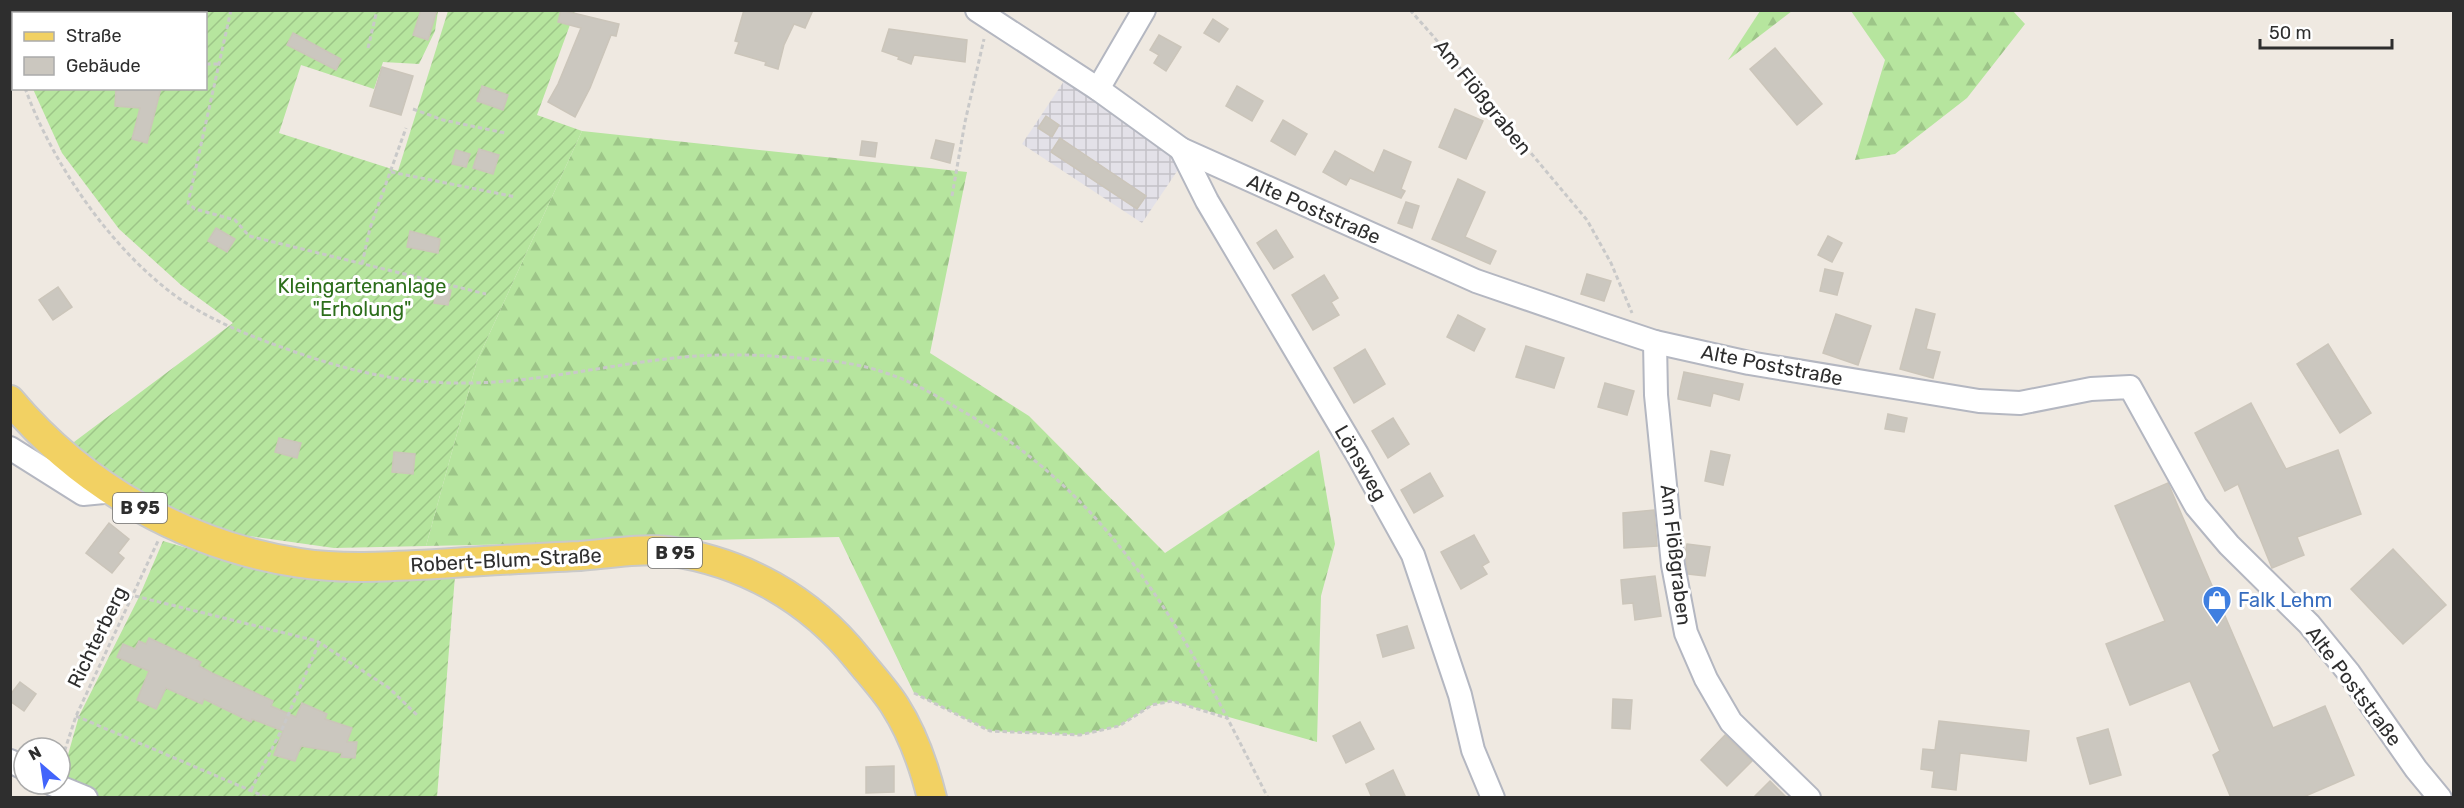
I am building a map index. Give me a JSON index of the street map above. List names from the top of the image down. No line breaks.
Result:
{"streets":{"main road":["B 95","Robert-Blum-Straße"],"street":["Am Flößgraben","Alte Poststraße","Lönsweg"],"path":["Richterberg"]},"crossings":[["Am Flößgraben","Alte Poststraße"],["Alte Poststraße","Lönsweg"],["Robert-Blum-Straße","Richterberg"]],"parks":["Kleingartenanlage \"Erholung\""],"places":{"shop":["Falk Lehm"]},"legend":["Straße","Gebäude"],"scale_bar":"50 m","north":"top left"}
